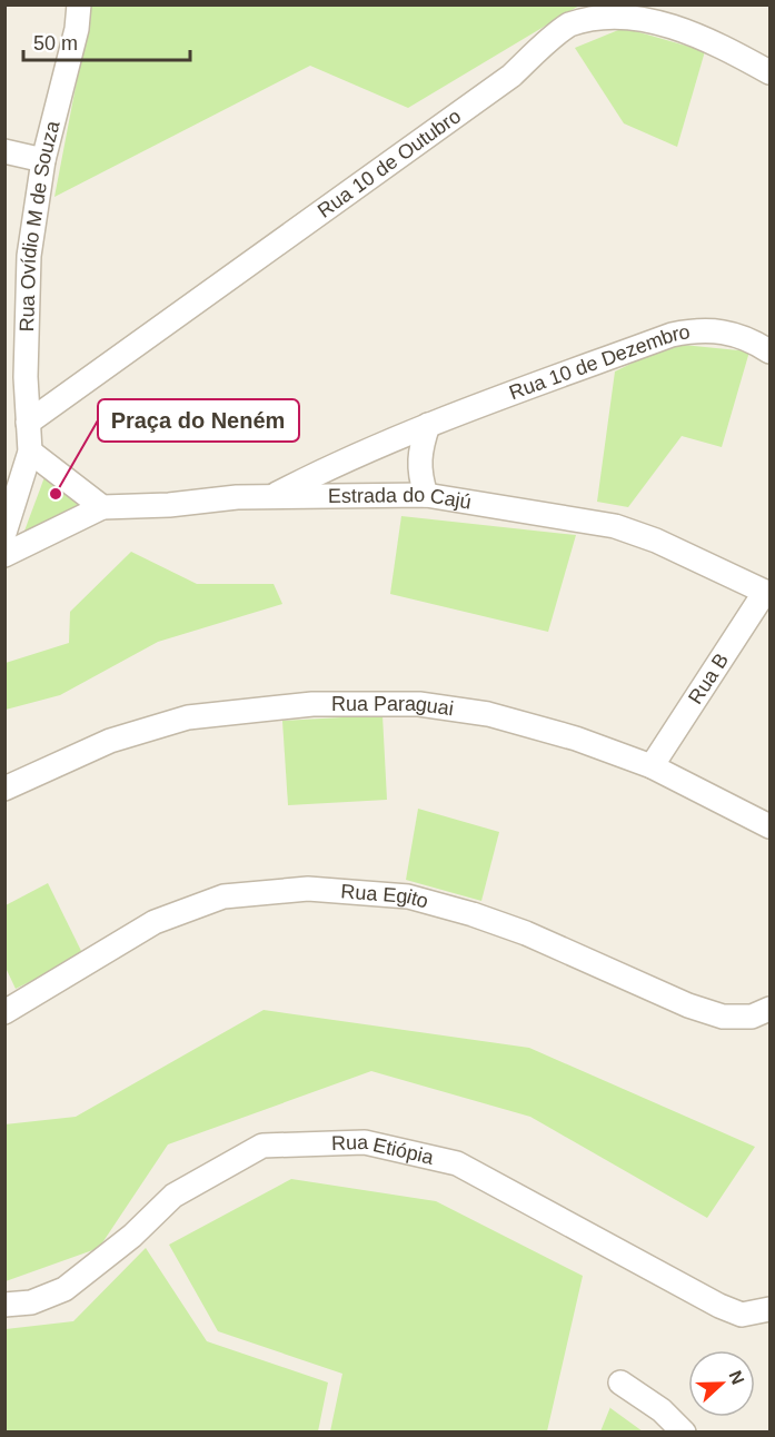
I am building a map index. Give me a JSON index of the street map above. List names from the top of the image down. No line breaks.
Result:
{"streets":{"street":["Rua 10 de Outubro","Rua Ovídio M de Souza","Rua 10 de Dezembro","Estrada do Cajú","Rua B","Rua Paraguai","Rua Egito","Rua Etiópia"]},"crossings":[["Rua 10 de Outubro","Rua Ovídio M de Souza"],["Rua 10 de Dezembro","Estrada do Cajú"],["Estrada do Cajú","Rua B"],["Rua B","Rua Paraguai"]],"places":["Praça do Neném"],"scale_bar":"50 m","north":"right"}
